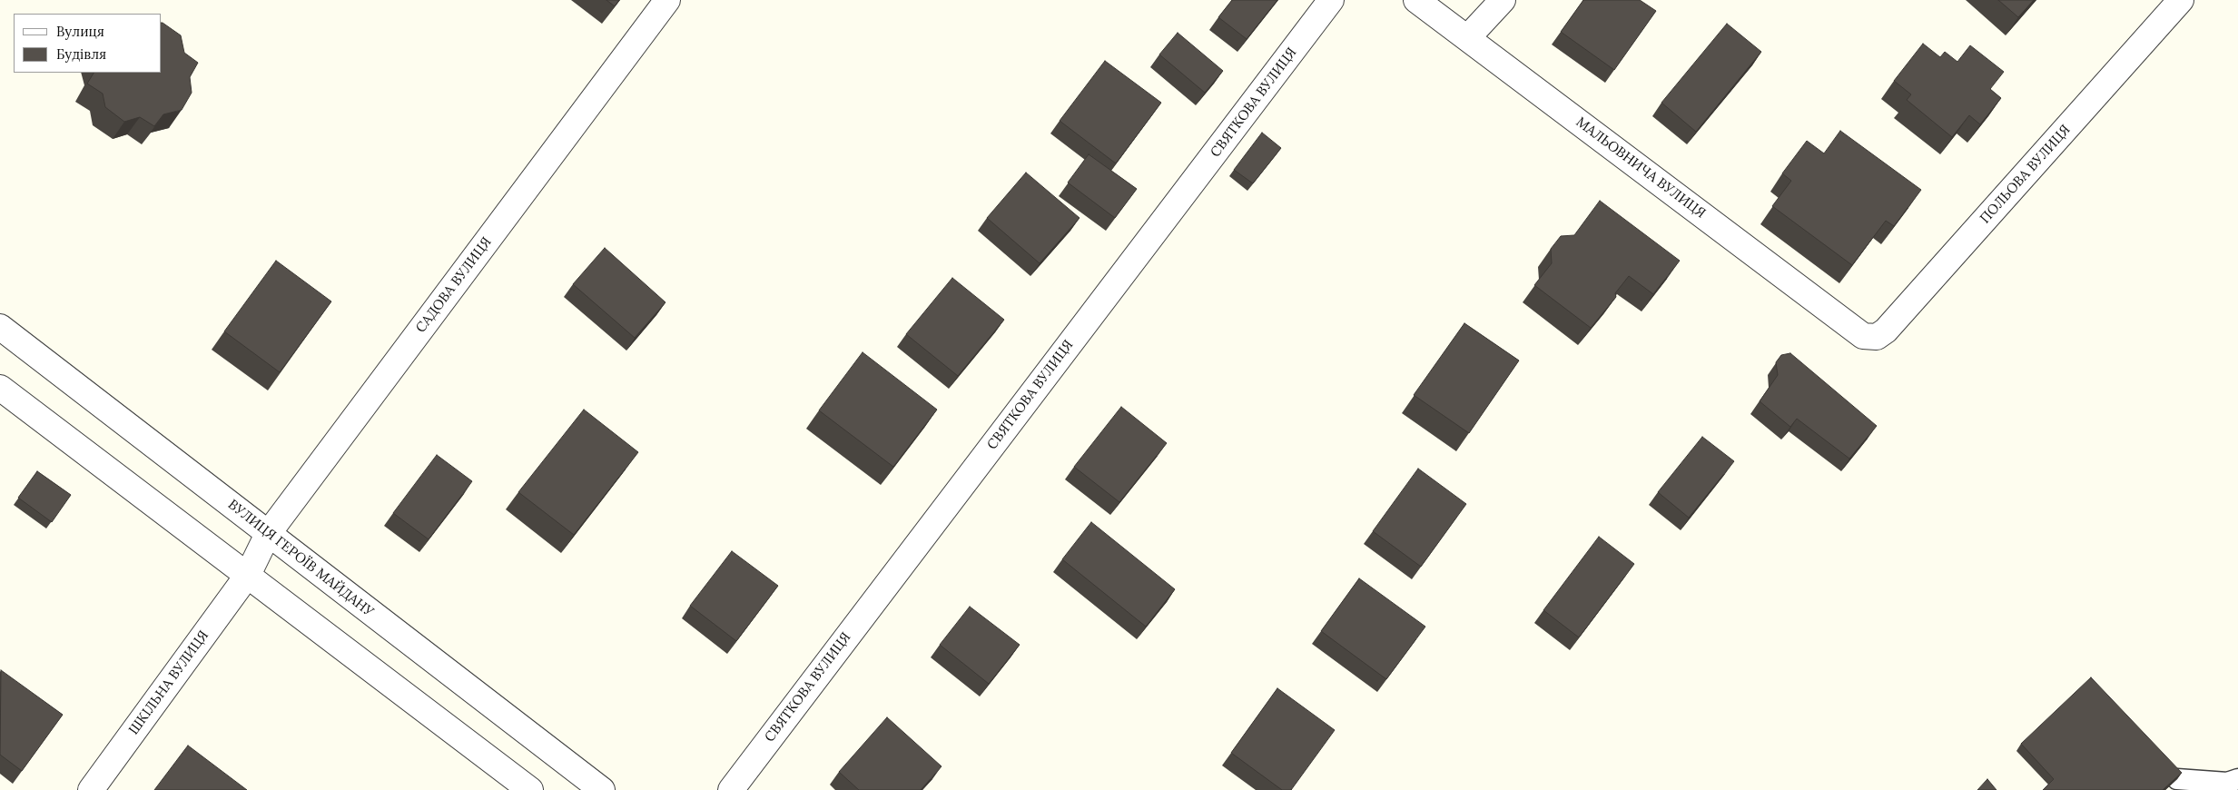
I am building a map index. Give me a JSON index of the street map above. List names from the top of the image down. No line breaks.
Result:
{"streets":{"street":["СВЯТКОВА ВУЛИЦЯ","МАЛЬОВНИЧА ВУЛИЦЯ","ПОЛЬОВА ВУЛИЦЯ","САДОВА ВУЛИЦЯ","ВУЛИЦЯ ГЕРОЇВ МАЙДАНУ","ШКІЛЬНА ВУЛИЦЯ"]},"crossings":[["МАЛЬОВНИЧА ВУЛИЦЯ","ПОЛЬОВА ВУЛИЦЯ"],["САДОВА ВУЛИЦЯ","ВУЛИЦЯ ГЕРОЇВ МАЙДАНУ"],["САДОВА ВУЛИЦЯ","ШКІЛЬНА ВУЛИЦЯ"]],"legend":["Вулиця","Будівля"]}
